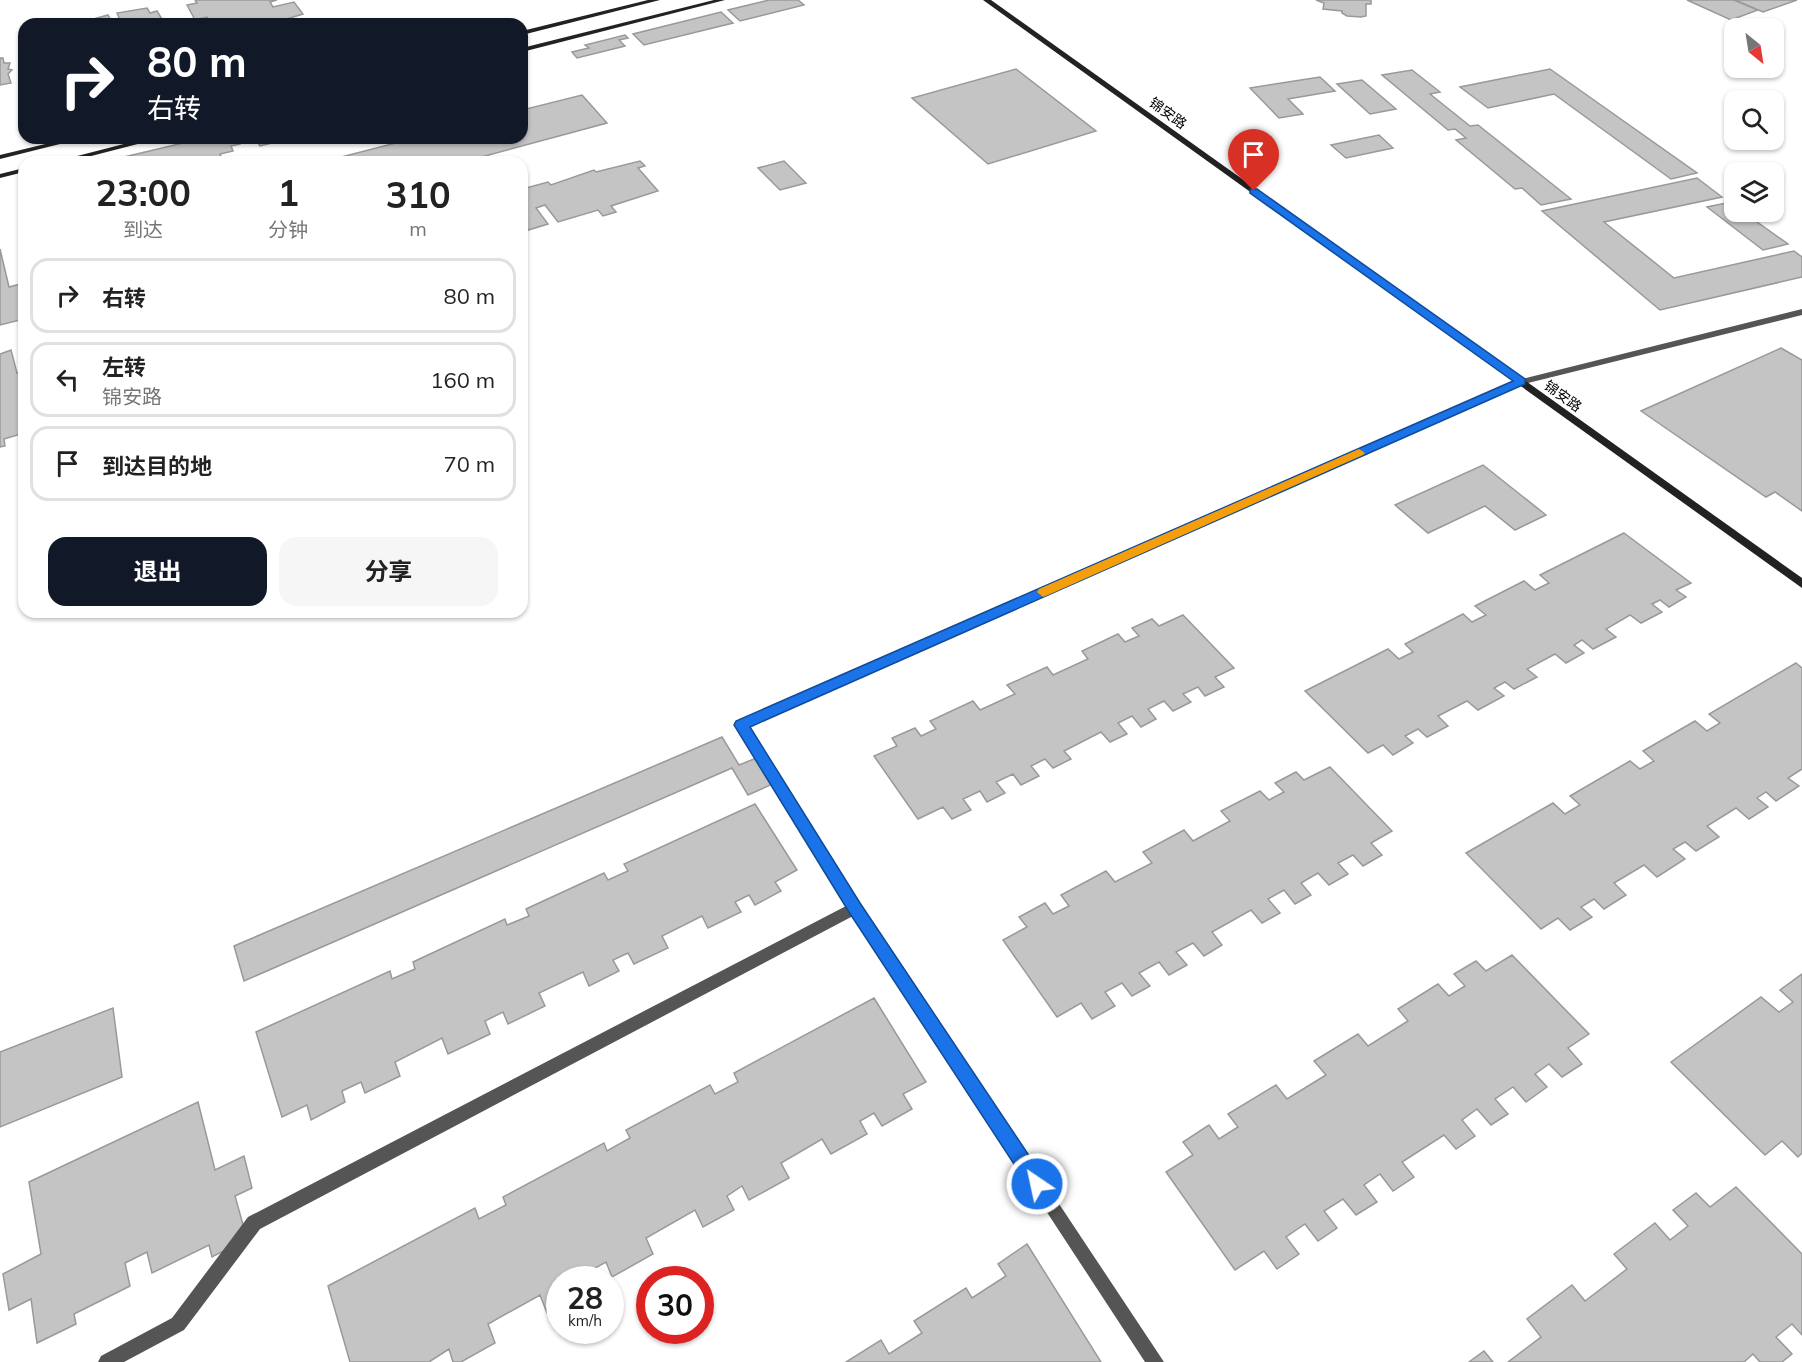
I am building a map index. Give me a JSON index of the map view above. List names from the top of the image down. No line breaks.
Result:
{"streets":{"street":["锦安路"]},"north":"bottom right","page":{"turn":["80 m","右转"],"eta":["23:00","到达","1","分钟","310","m"],"list":[{"name":"右转","value":"80 m"},{"name":"左转","note":"锦安路","value":"160 m"},{"name":"到达目的地","value":"70 m"}],"buttons":["退出","分享"],"speed":"28 km/h","limit":"30"}}
